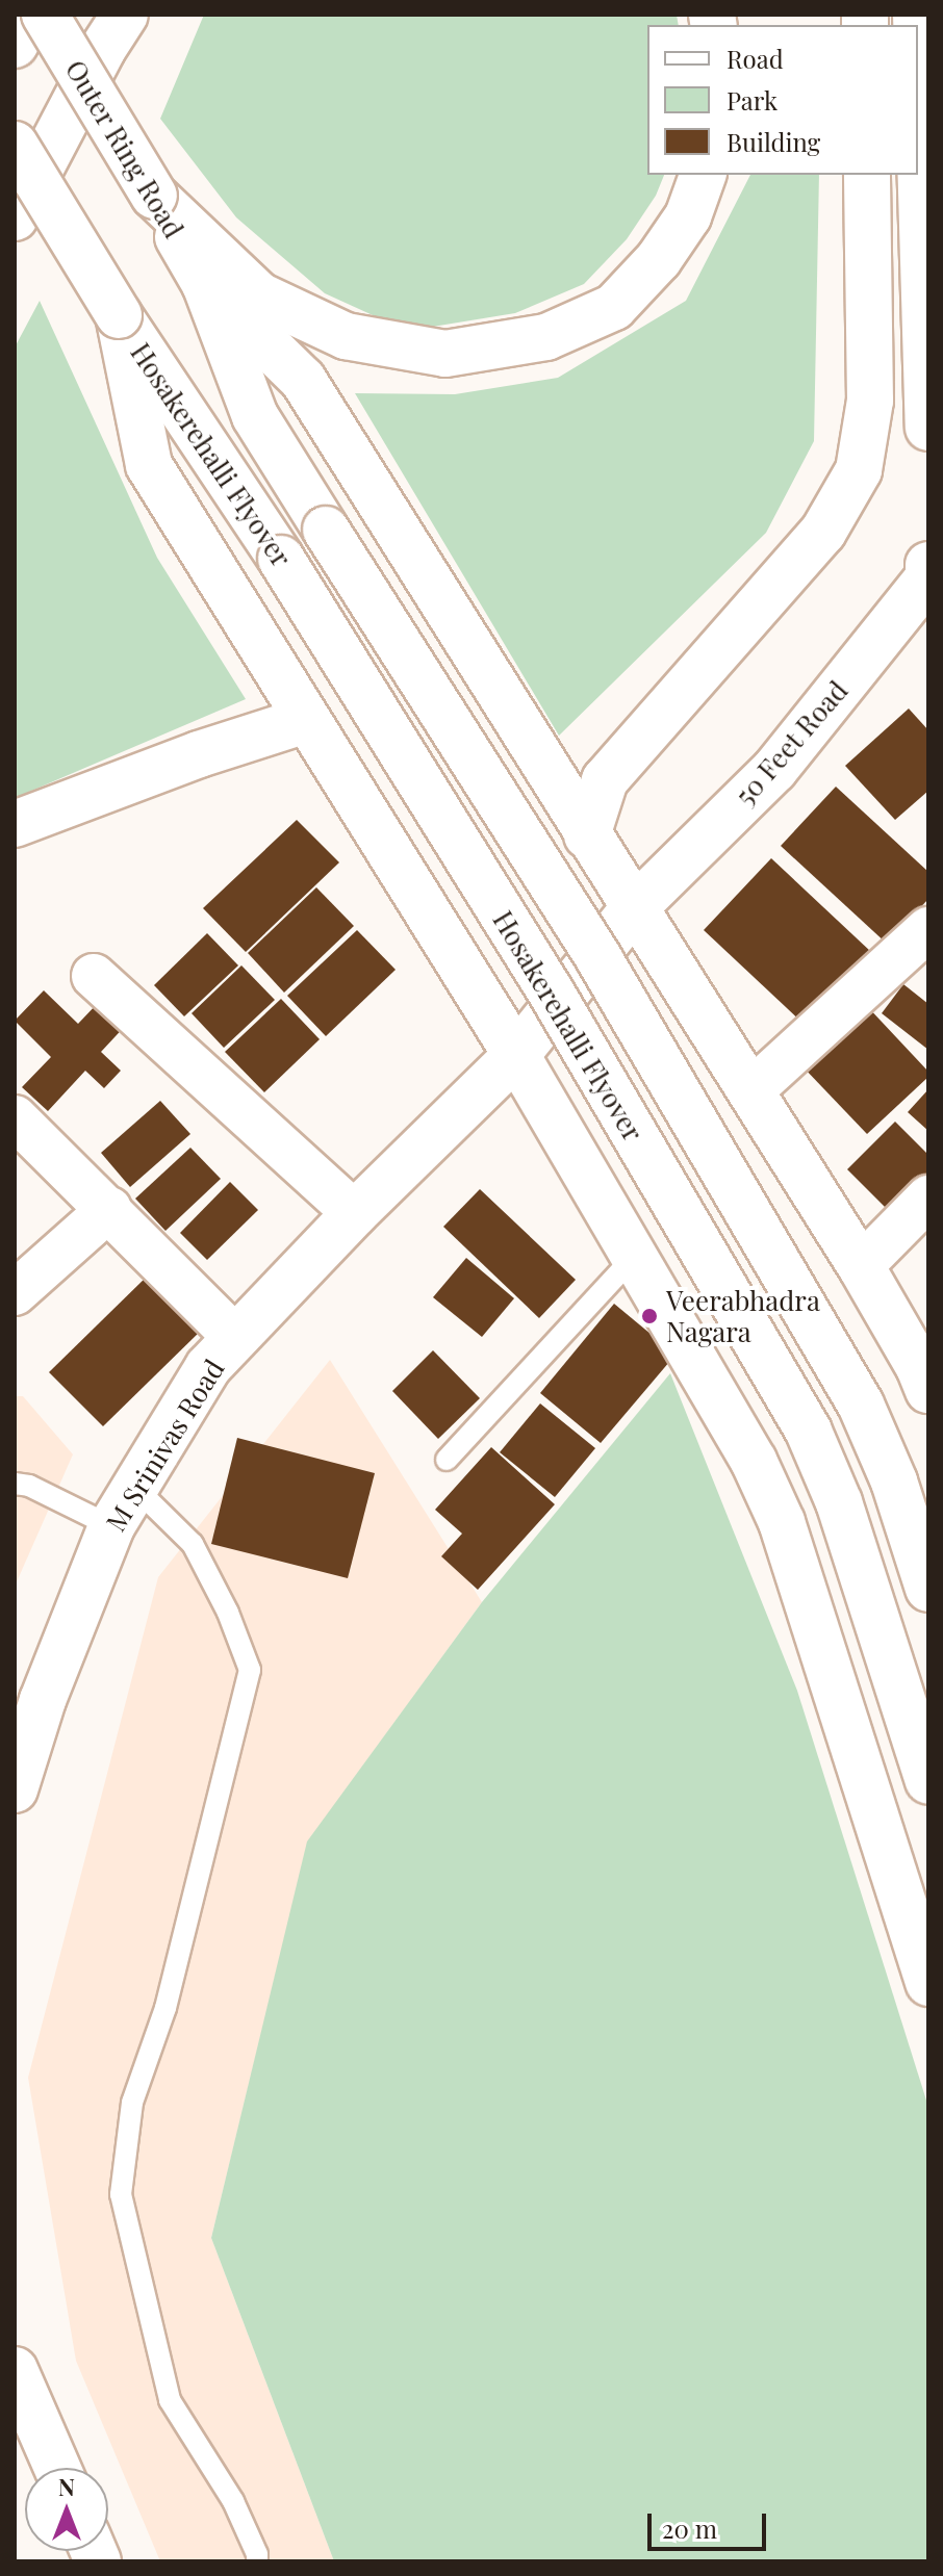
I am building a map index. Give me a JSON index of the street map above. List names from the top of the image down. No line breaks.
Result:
{"streets":{"main road":["Outer Ring Road","Hosakerehalli Flyover","50 Feet Road","M Srinivas Road"]},"crossings":[["Outer Ring Road","Hosakerehalli Flyover"],["50 Feet Road","M Srinivas Road"]],"places":["Veerabhadra Nagara"],"legend":["Road","Park","Building"],"scale_bar":"20 m","north":"top"}
